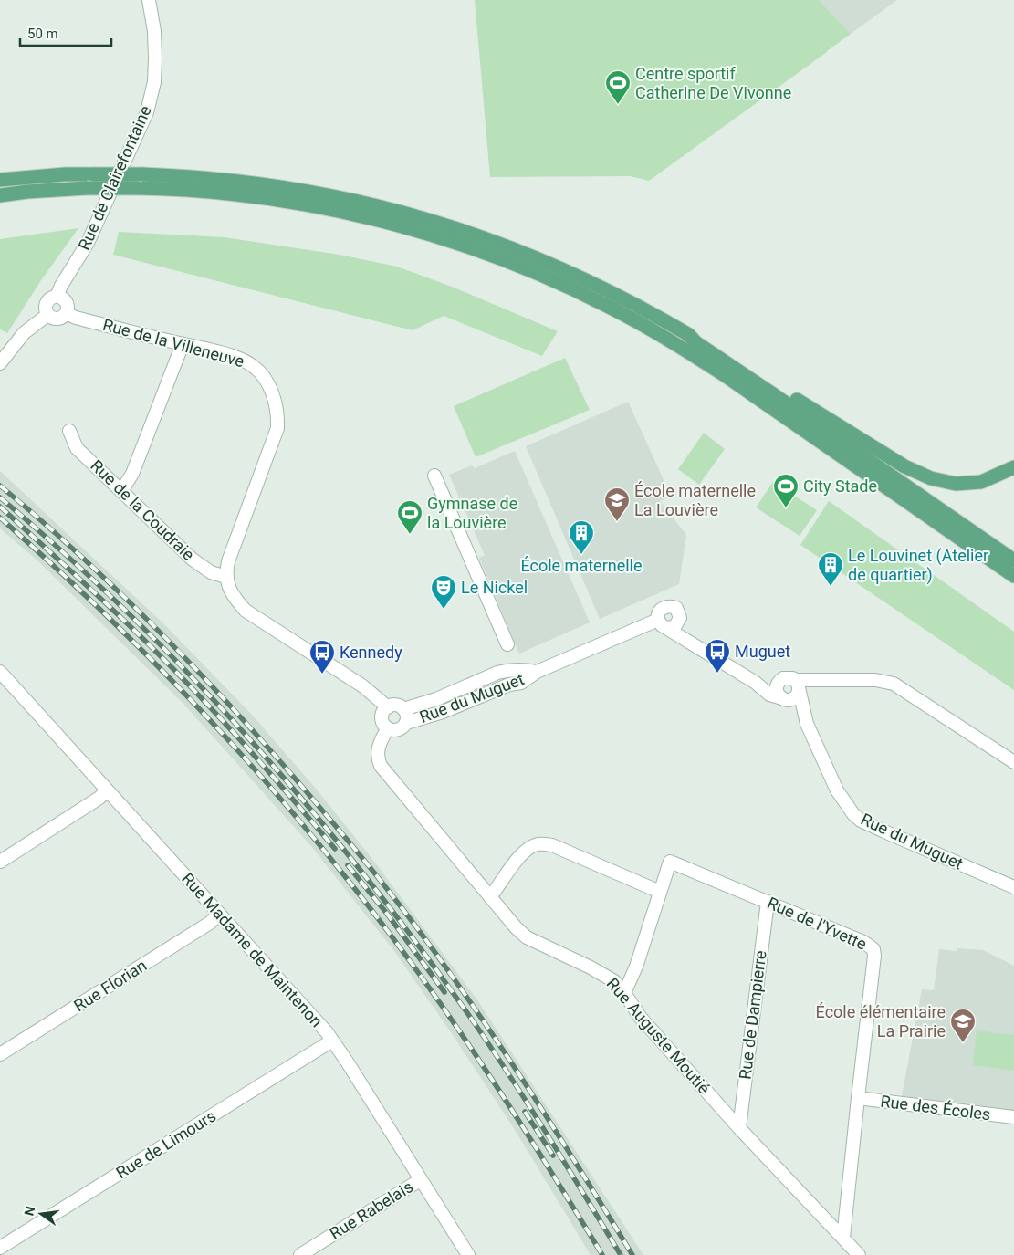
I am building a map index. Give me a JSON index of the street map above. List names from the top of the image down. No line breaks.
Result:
{"streets":{"street":["Rue de Clairefontaine","Rue de la Villeneuve","Rue de la Coudraie","Rue du Muguet","Rue de l'Yvette","Rue Madame de Maintenon","Rue Florian","Rue de Dampierre","Rue Auguste Moutié","Rue des Écoles","Rue de Limours","Rue Rabelais"]},"crossings":[["Rue de Clairefontaine","Rue de la Villeneuve"],["Rue de la Villeneuve","Rue de la Coudraie"],["Rue du Muguet","Rue Auguste Moutié"],["Rue de l'Yvette","Rue de Dampierre"],["Rue de l'Yvette","Rue Auguste Moutié"],["Rue de l'Yvette","Rue des Écoles"],["Rue Madame de Maintenon","Rue Florian"],["Rue Madame de Maintenon","Rue de Limours"],["Rue Madame de Maintenon","Rue Rabelais"],["Rue de Dampierre","Rue Auguste Moutié"]],"places":{"sports":["Centre sportif Catherine De Vivonne","City Stade","Gymnase de la Louvière"],"school or university":["École maternelle La Louvière","École élémentaire La Prairie"],"building":["École maternelle","Le Louvinet (Atelier de quartier)"],"theatre":["Le Nickel"],"bus stop":["Muguet","Kennedy"]},"scale_bar":"50 m","north":"left"}
